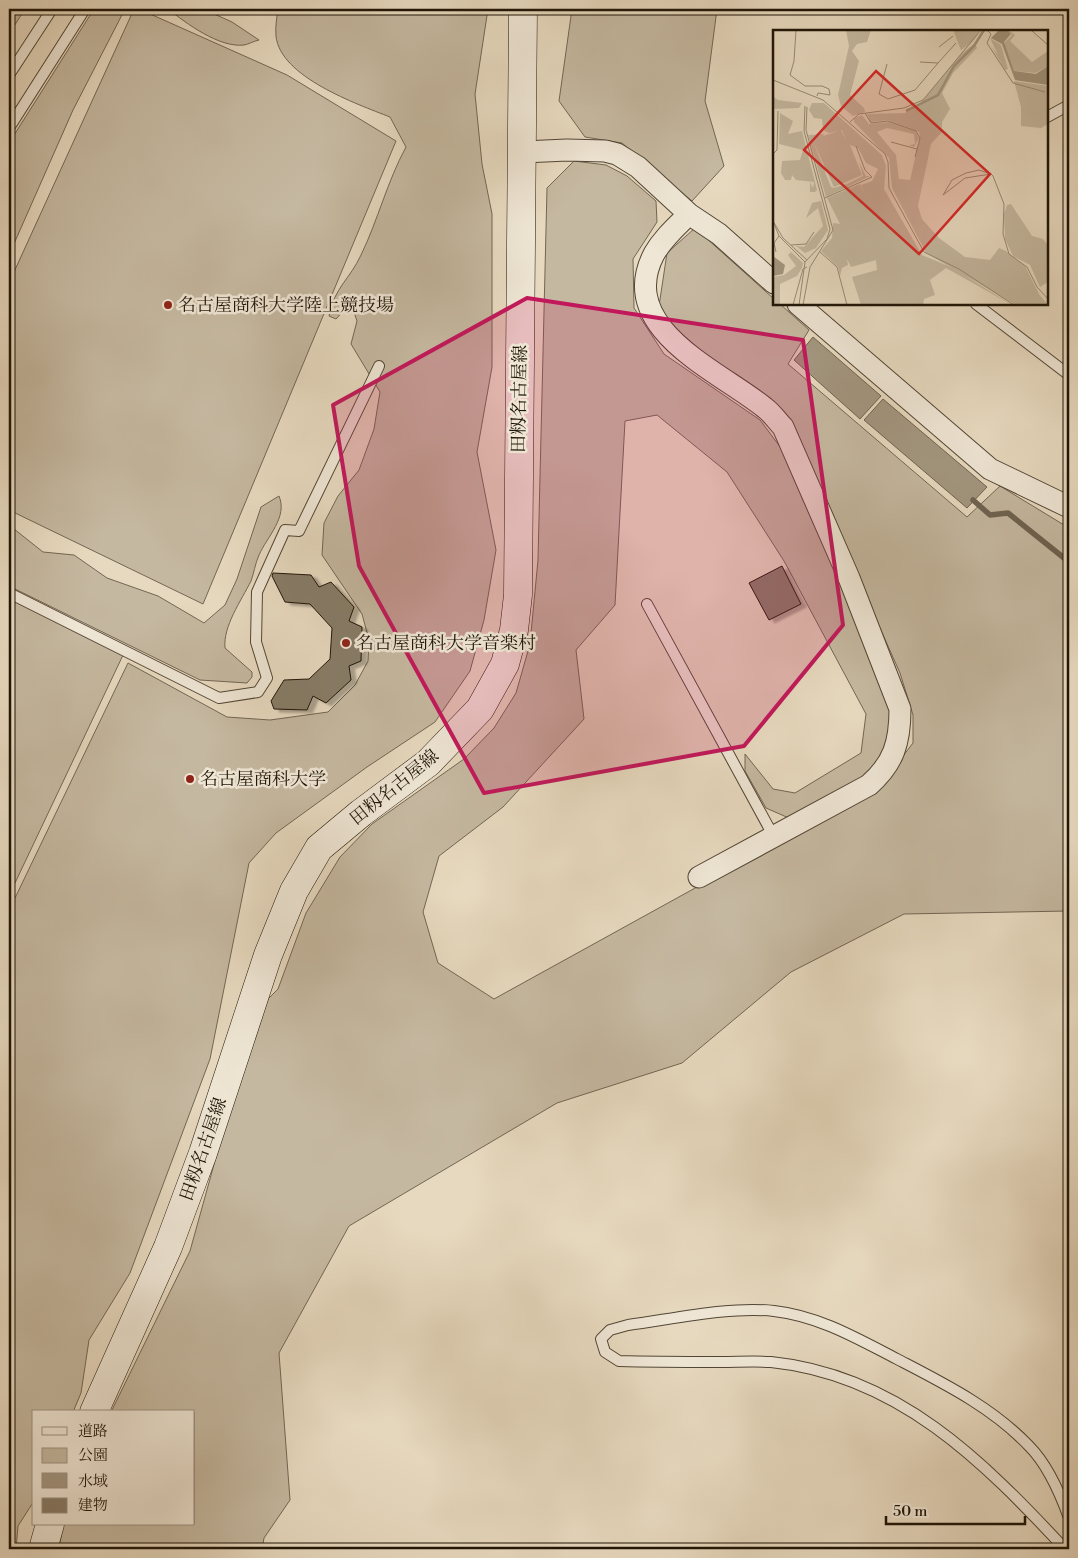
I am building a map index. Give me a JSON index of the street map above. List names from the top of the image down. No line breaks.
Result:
{"streets":{"main road":["田籾名古屋線"]},"places":["名古屋商科大学陸上競技場","名古屋商科大学音楽村","名古屋商科大学"],"legend":["道路","公園","水域","建物"],"scale_bar":"50 m"}
